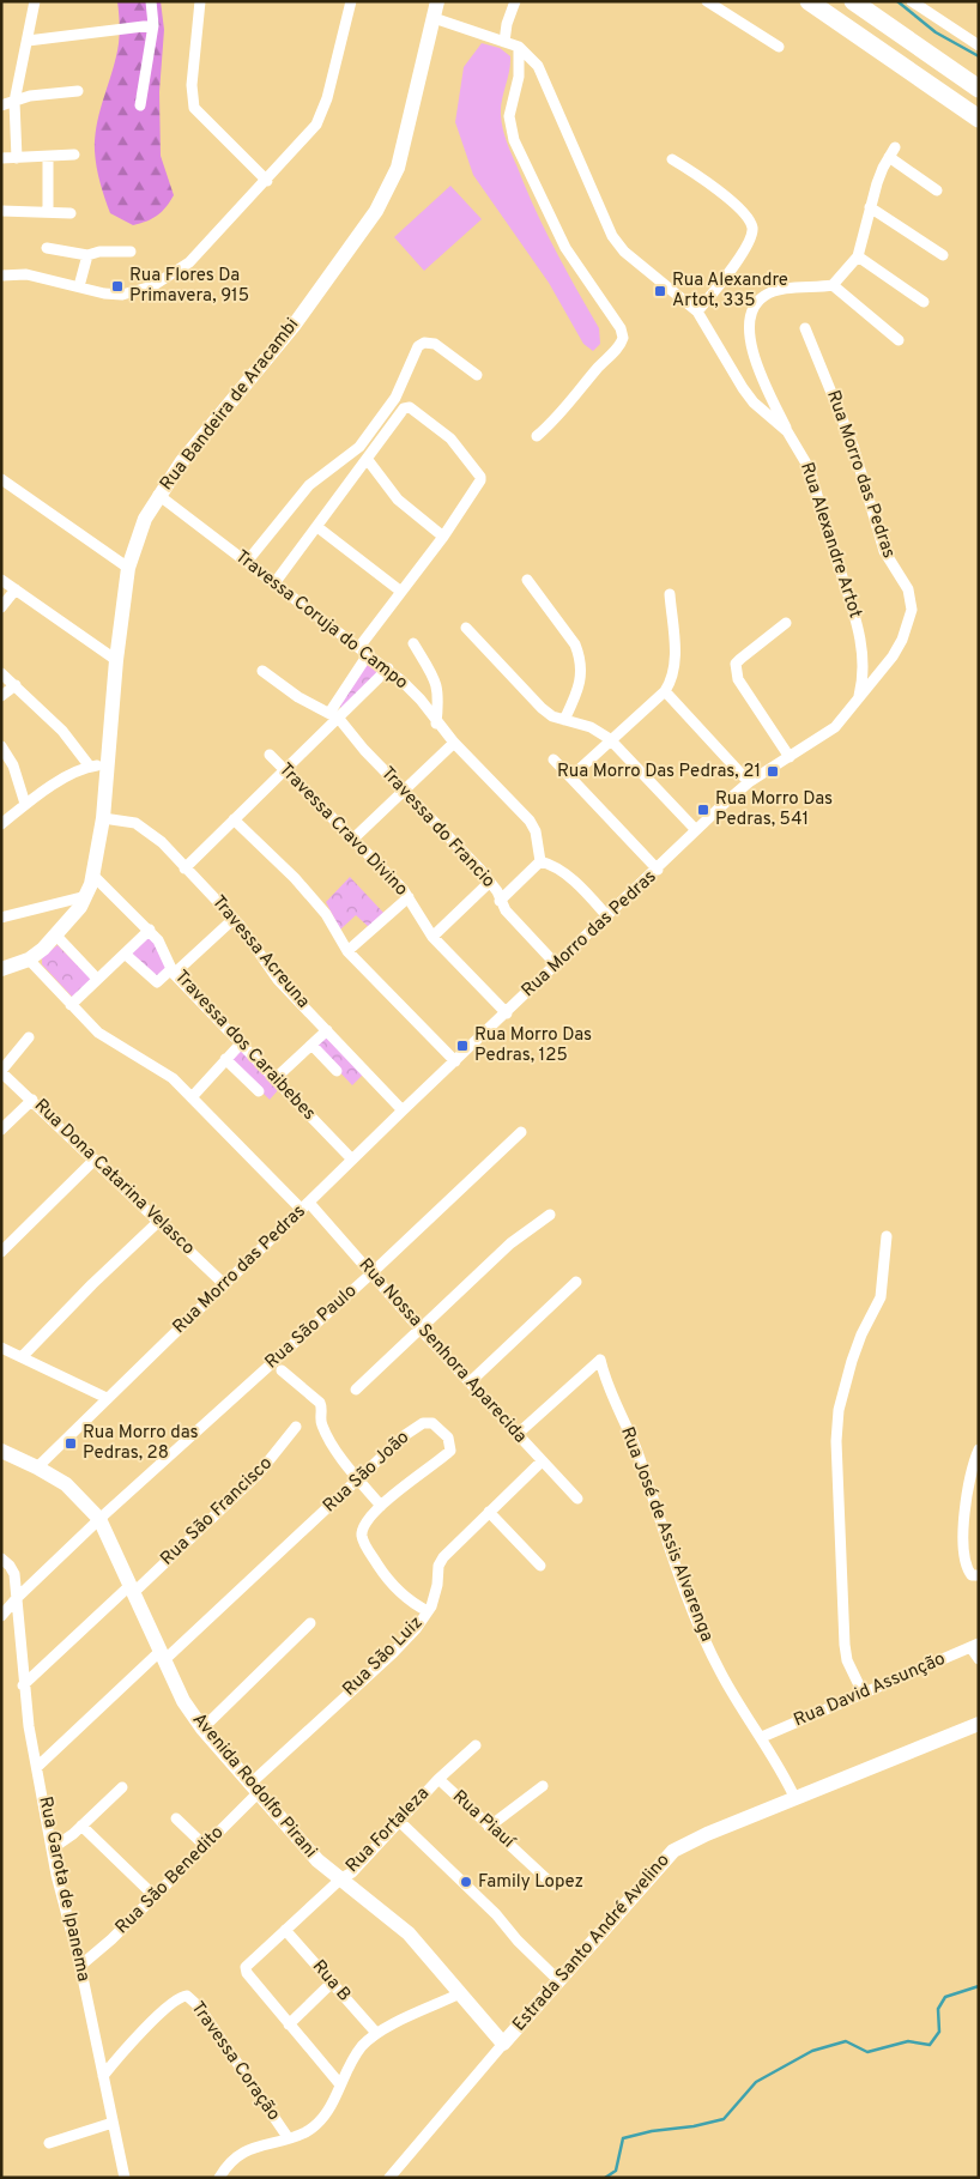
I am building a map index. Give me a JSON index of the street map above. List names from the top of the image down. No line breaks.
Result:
{"streets":{"main road":["Rua Bandeira de Aracambi","Avenida Rodolfo Pirani","Estrada Santo André Avelino"],"street":["Rua Morro das Pedras","Rua Alexandre Artot","Travessa Coruja do Campo","Travessa do Francio","Travessa Cravo Divino","Travessa Acreuna","Travessa dos Caraibebes","Rua Dona Catarina Velasco","Rua São Paulo","Rua Nossa Senhora Aparecida","Rua São João","Rua São Francisco","Rua José de Assis Alvarenga","Rua São Luiz","Rua David Assunção","Rua Piauí","Rua Fortaleza","Rua São Benedito","Rua Garota de Ipanema","Rua B","Travessa Coração"]},"crossings":[["Rua Bandeira de Aracambi","Rua Alexandre Artot"],["Rua Bandeira de Aracambi","Travessa Coruja do Campo"],["Rua Bandeira de Aracambi","Travessa Acreuna"],["Rua Bandeira de Aracambi","Travessa dos Caraibebes"],["Rua Bandeira de Aracambi","Rua Nossa Senhora Aparecida"],["Rua Morro das Pedras","Rua Alexandre Artot"],["Rua Morro das Pedras","Travessa do Francio"],["Rua Morro das Pedras","Travessa Cravo Divino"],["Rua Morro das Pedras","Travessa Acreuna"],["Rua Morro das Pedras","Travessa dos Caraibebes"],["Rua Morro das Pedras","Rua Dona Catarina Velasco"],["Rua Morro das Pedras","Rua Nossa Senhora Aparecida"],["Rua Morro das Pedras","Avenida Rodolfo Pirani"],["Rua São Paulo","Rua Nossa Senhora Aparecida"],["Rua São Paulo","Avenida Rodolfo Pirani"],["Rua São Paulo","Rua Garota de Ipanema"],["Rua Nossa Senhora Aparecida","Rua José de Assis Alvarenga"],["Rua Nossa Senhora Aparecida","Rua São Luiz"],["Rua São João","Rua São Luiz"],["Rua São João","Avenida Rodolfo Pirani"],["Rua São João","Rua Garota de Ipanema"],["Rua São Francisco","Avenida Rodolfo Pirani"],["Rua São Francisco","Rua Garota de Ipanema"],["Rua José de Assis Alvarenga","Rua David Assunção"],["Rua José de Assis Alvarenga","Estrada Santo André Avelino"],["Rua São Luiz","Avenida Rodolfo Pirani"],["Rua São Luiz","Rua São Benedito"],["Avenida Rodolfo Pirani","Rua Fortaleza"],["Avenida Rodolfo Pirani","Rua São Benedito"],["Avenida Rodolfo Pirani","Estrada Santo André Avelino"],["Rua Piauí","Rua Fortaleza"],["Rua Fortaleza","Rua B"],["Rua São Benedito","Rua Garota de Ipanema"],["Rua Garota de Ipanema","Travessa Coração"]],"places":{"transit":["Rua Flores Da Primavera, 915","Rua Alexandre Artot, 335","Rua Morro Das Pedras, 21","Rua Morro Das Pedras, 541","Rua Morro Das Pedras, 125","Rua Morro das Pedras, 28"],"other":["Family Lopez"]}}
